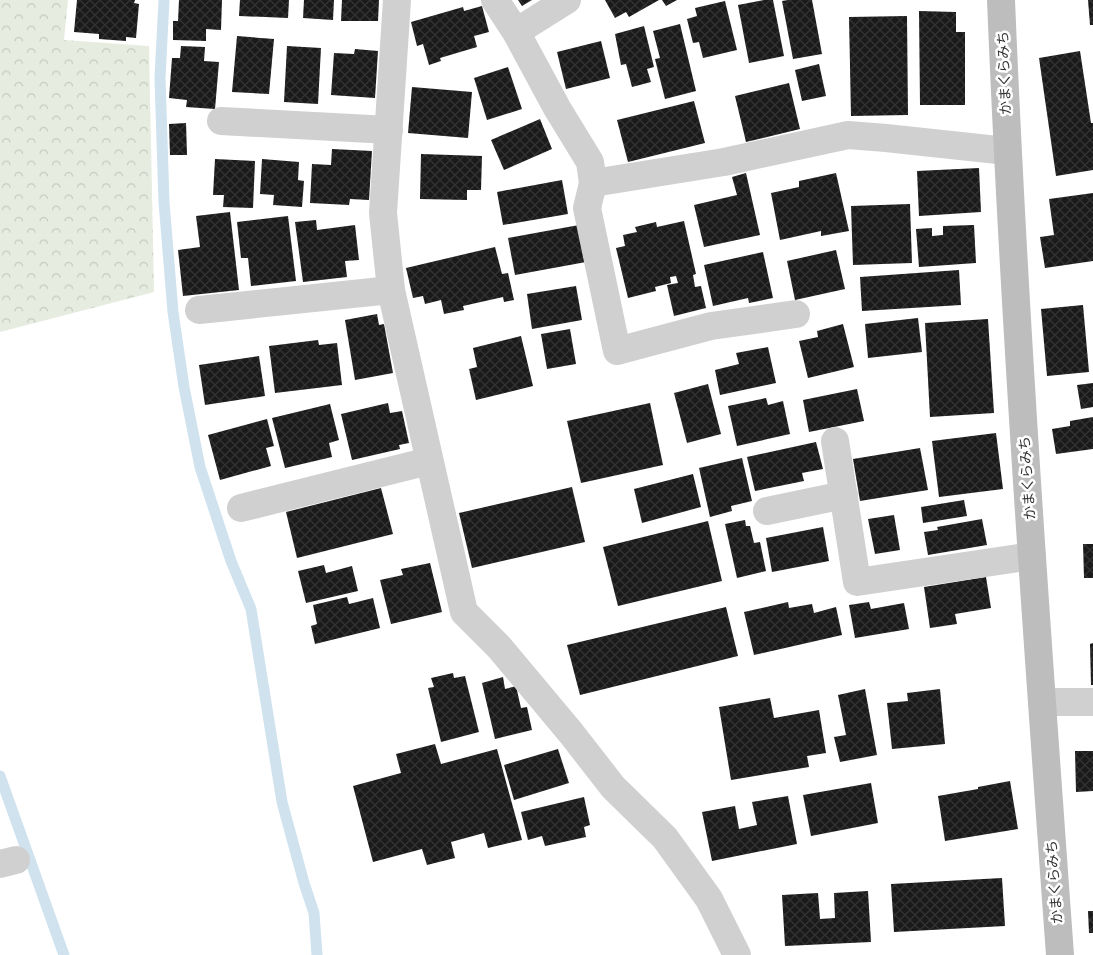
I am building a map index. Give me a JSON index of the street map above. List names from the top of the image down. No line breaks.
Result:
{"streets":{"main road":["かまくらみち"]}}
